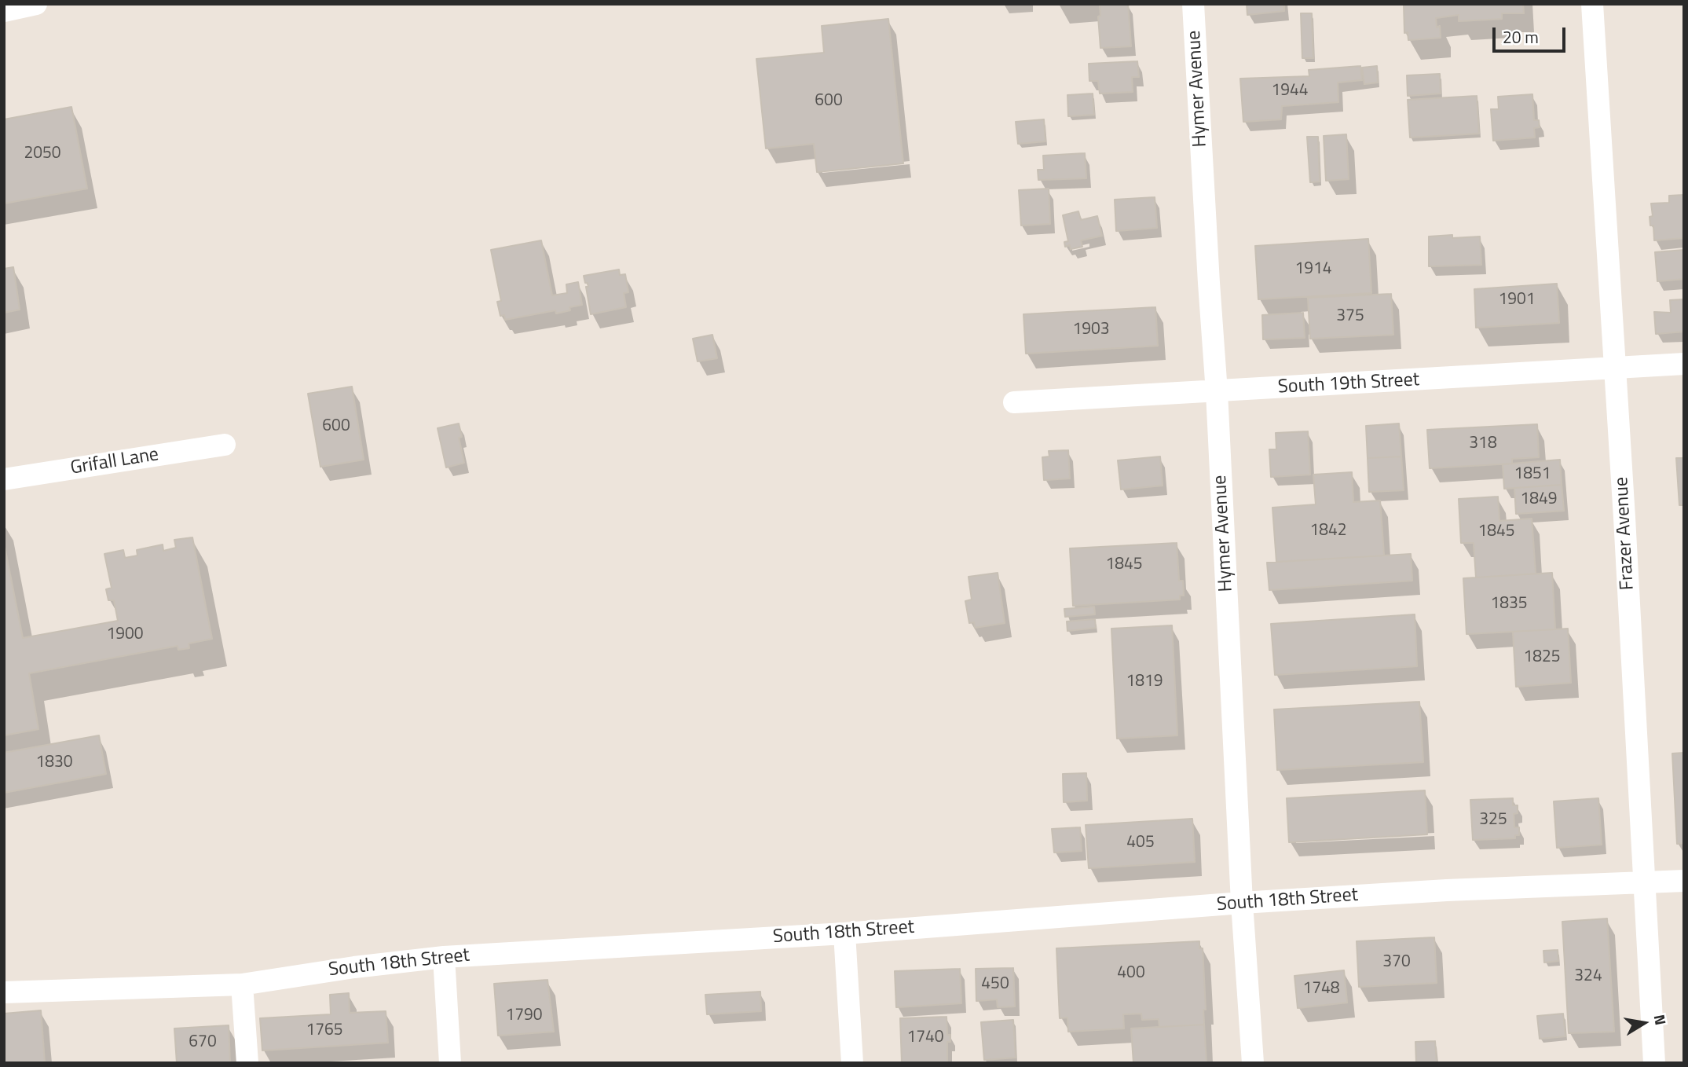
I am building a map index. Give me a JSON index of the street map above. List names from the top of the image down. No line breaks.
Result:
{"streets":{"street":["Hymer Avenue","South 19th Street","Grifall Lane","Frazer Avenue","South 18th Street"]},"crossings":[["Hymer Avenue","South 19th Street"],["Hymer Avenue","South 18th Street"],["South 19th Street","Frazer Avenue"],["Frazer Avenue","South 18th Street"]],"house_numbers":["1944","600","2050","1914","1901","375","1903","600","318","1851","1849","1842","1845","1845","1835","1900","1825","1819","1830","325","405","370","400","324","450","1748","1790","1765","1740","670"],"scale_bar":"20 m","north":"right"}
